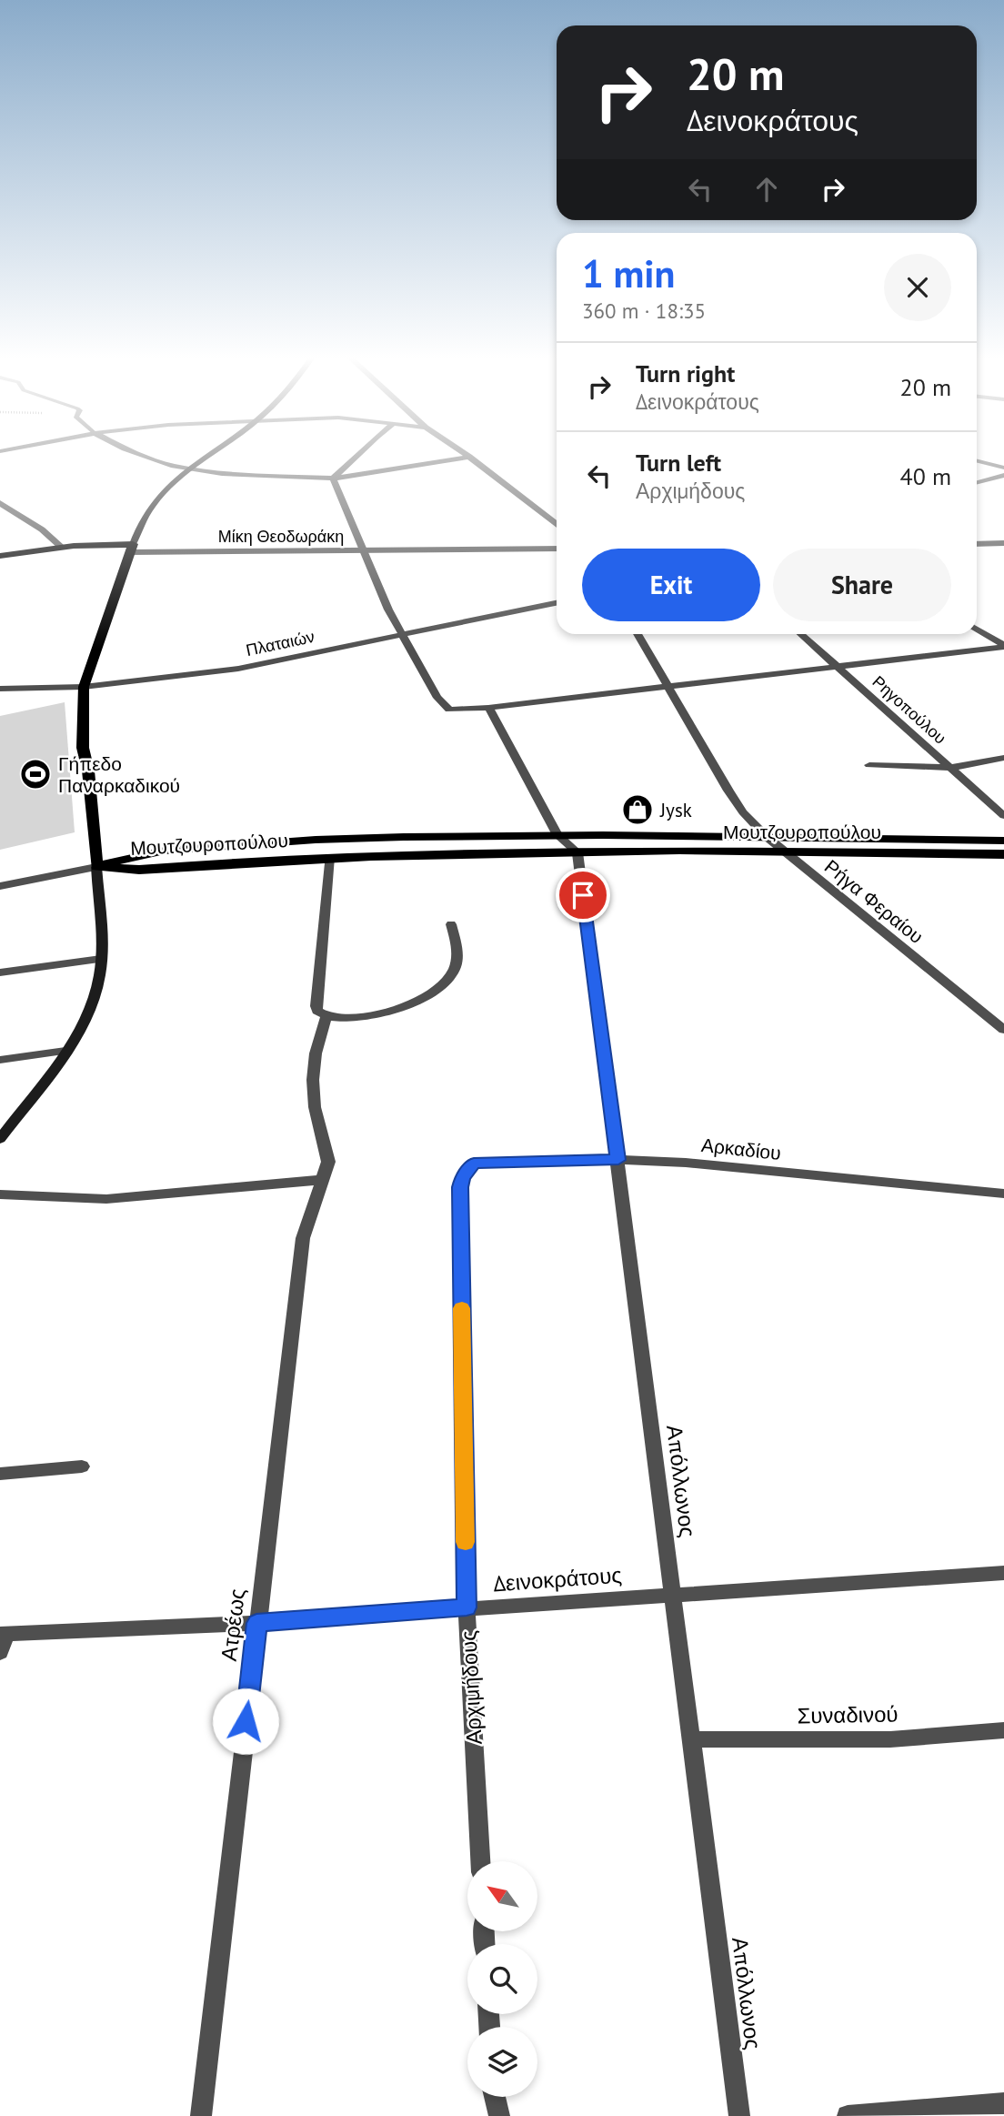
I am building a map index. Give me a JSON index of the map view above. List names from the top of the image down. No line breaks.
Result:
{"streets":{"main road":["Μίκη Θεοδωράκη","Μουτζουροπούλου"],"street":["Πλαταιών","Ρηγοπούλου","Ρήγα Φεραίου","Αρκαδίου","Απόλλωνος","Δεινοκράτους","Ατρέως","Αρχιμήδους","Συναδινού"]},"crossings":[["Μουτζουροπούλου","Ρήγα Φεραίου"],["Μουτζουροπούλου","Απόλλωνος"],["Αρκαδίου","Απόλλωνος"],["Αρκαδίου","Αρχιμήδους"],["Απόλλωνος","Δεινοκράτους"],["Απόλλωνος","Συναδινού"],["Δεινοκράτους","Ατρέως"],["Δεινοκράτους","Αρχιμήδους"]],"places":{"sports":["Γήπεδο Παναρκαδικού"],"shop":["Jysk"]},"north":"top left","page":{"turn":["20 m","Δεινοκράτους"],"heading":["1 min","360 m · 18:35"],"list":[{"name":"Turn right","note":"Δεινοκράτους","value":"20 m"},{"name":"Turn left","note":"Αρχιμήδους","value":"40 m"}],"buttons":["Exit","Share"]}}
